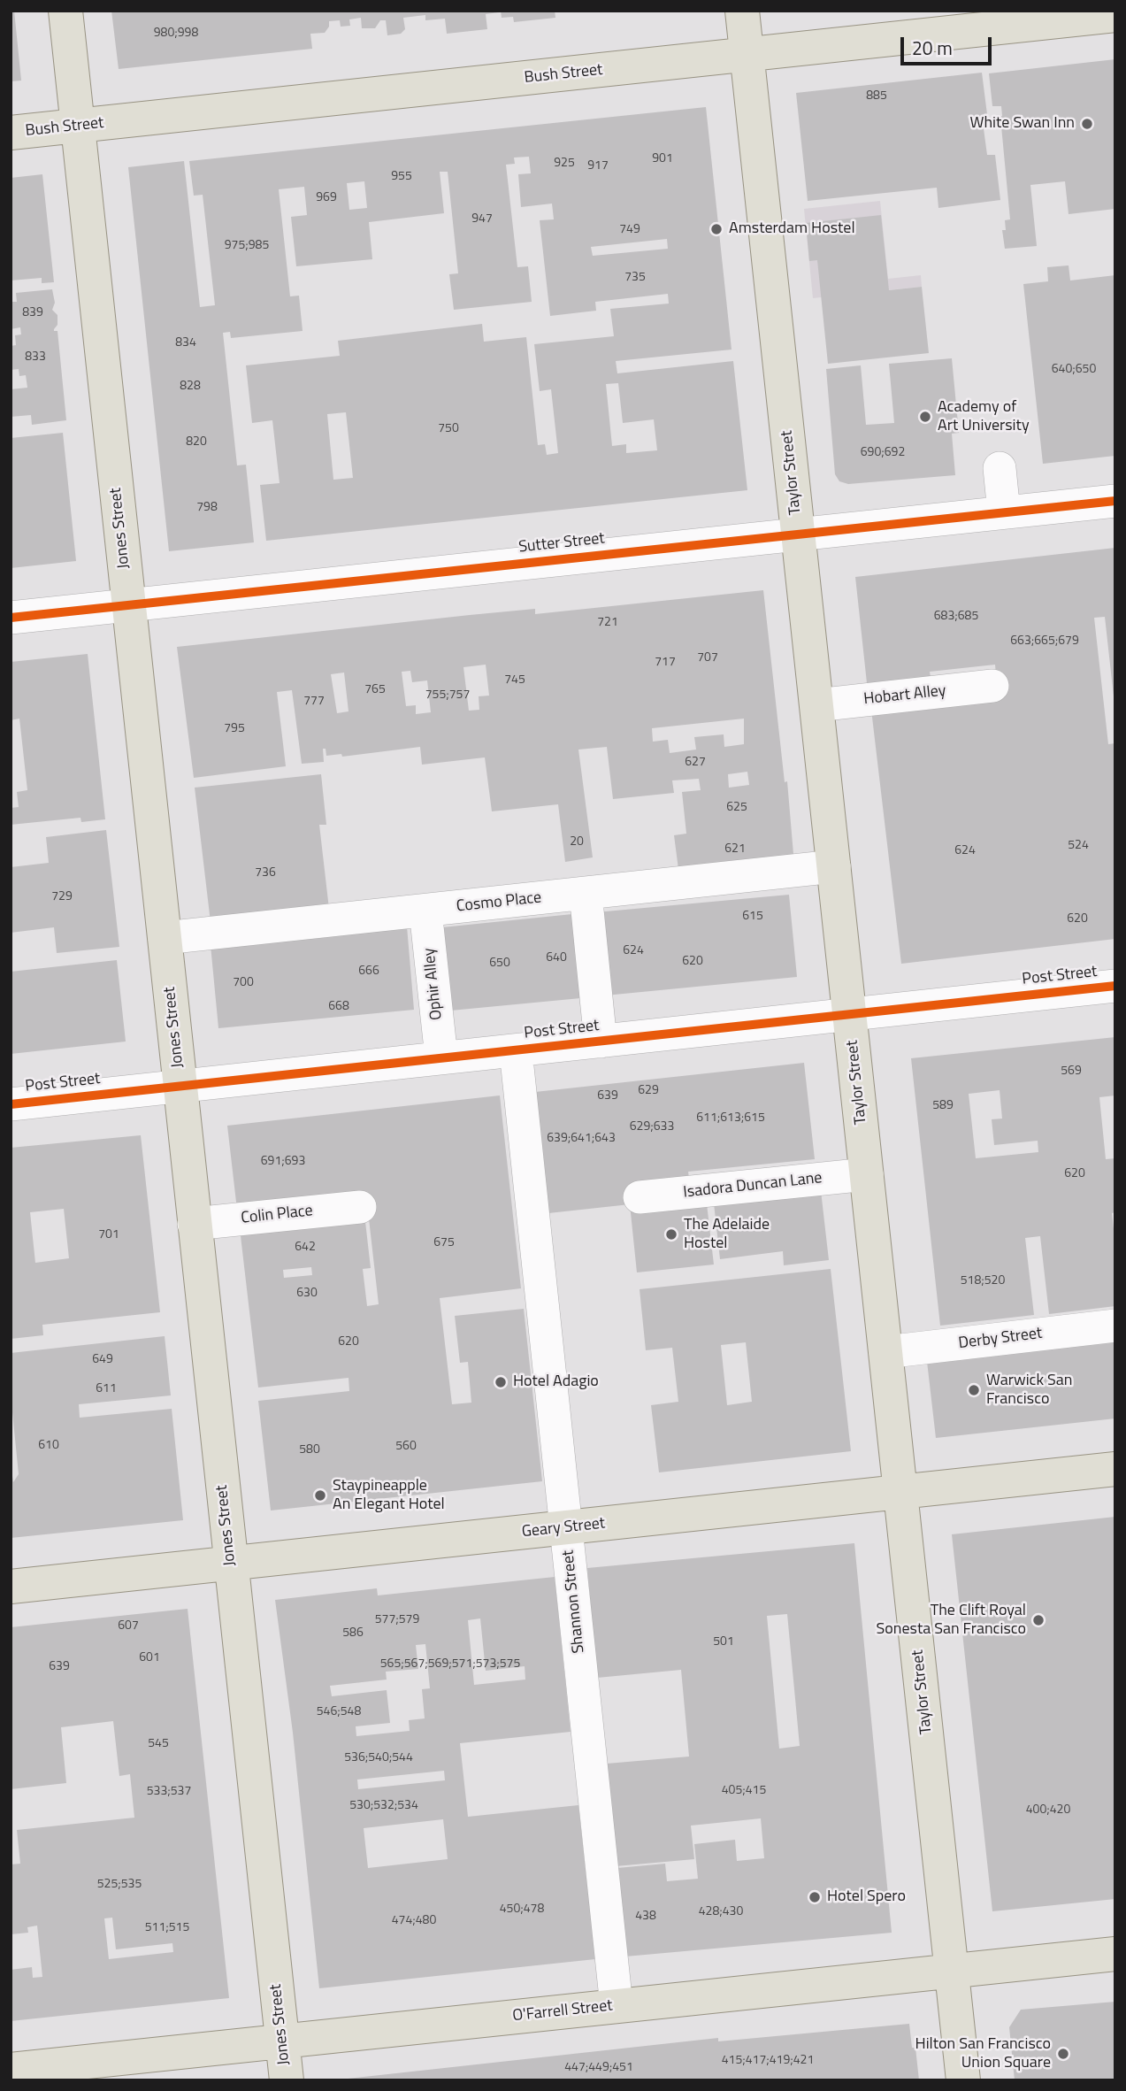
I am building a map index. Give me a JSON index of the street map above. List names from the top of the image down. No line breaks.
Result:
{"streets":{"main road":["Bush Street","Taylor Street","Jones Street","Geary Street","O'Farrell Street"],"street":["Sutter Street","Hobart Alley","Cosmo Place","Post Street","Ophir Alley","Isadora Duncan Lane","Colin Place","Derby Street","Shannon Street"]},"crossings":[["Bush Street","Taylor Street"],["Bush Street","Jones Street"],["Taylor Street","Sutter Street"],["Taylor Street","Hobart Alley"],["Taylor Street","Cosmo Place"],["Taylor Street","Post Street"],["Taylor Street","Isadora Duncan Lane"],["Taylor Street","Derby Street"],["Taylor Street","Geary Street"],["Taylor Street","O'Farrell Street"],["Jones Street","Sutter Street"],["Jones Street","Cosmo Place"],["Jones Street","Post Street"],["Jones Street","Colin Place"],["Jones Street","Geary Street"],["Jones Street","O'Farrell Street"],["Cosmo Place","Ophir Alley"],["Post Street","Ophir Alley"],["Post Street","Shannon Street"],["Geary Street","Shannon Street"],["Shannon Street","O'Farrell Street"]],"places":["White Swan Inn","Amsterdam Hostel","Academy of Art University","The Adelaide Hostel","Hotel Adagio","Warwick San Francisco","Staypineapple An Elegant Hotel","The Clift Royal Sonesta San Francisco","Hotel Spero","Hilton San Francisco Union Square"],"house_numbers":["980;998","885","901","925","917","955","969","947","749","975;985","735","839","834","833","640;650","828","750","820","690;692","798","683;685","721","663;665;679","707","717","745","765","755;757","777","795","627","625","20","524","621","624","736","729","615","620","624","640","620","650","666","700","668","569","629","639","589","611;613;615","629;633","639;641;643","691;693","620","701","675","642","518;520","630","620","649","611","610","560","580","577;579","607","586","501","601","565;567;569;571;573;575","639","546;548","545","536;540;544","405;415","533;537","530;532;534","400;420","525;535","450;478","428;430","438","474;480","511;515","415;417;419;421","447;449;451"],"scale_bar":"20 m"}
